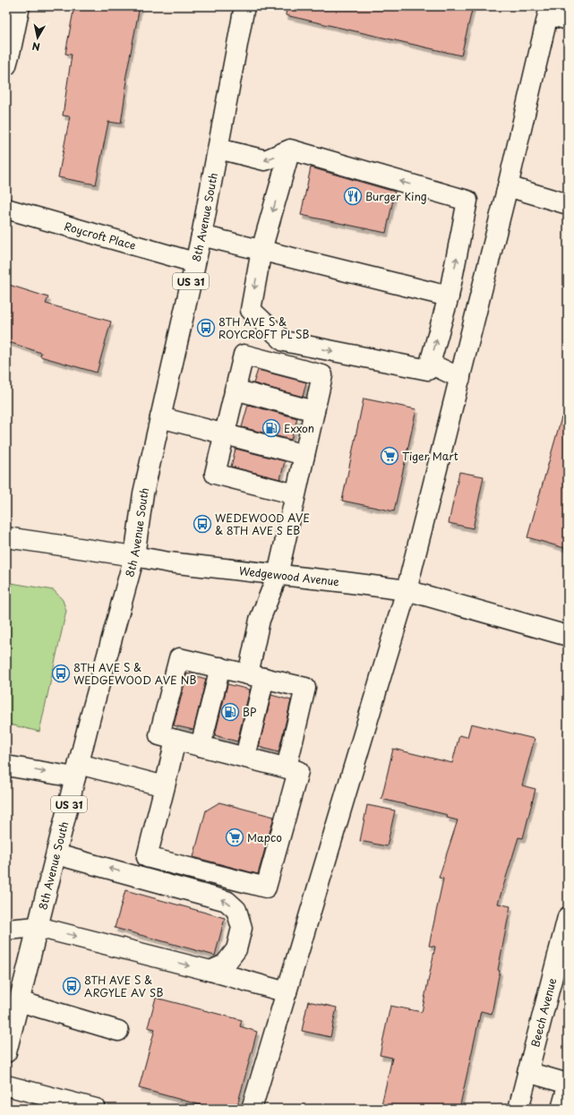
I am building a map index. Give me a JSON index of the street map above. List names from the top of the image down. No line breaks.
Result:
{"streets":{"main road":["8th Avenue South","Roycroft Place","US 31","Wedgewood Avenue","Beech Avenue"]},"crossings":[["8th Avenue South","Roycroft Place"],["8th Avenue South","Wedgewood Avenue"]],"places":{"restaurant":["Burger King"],"bus stop":["8TH AVE S & ROYCROFT PL SB","WEDEWOOD AVE & 8TH AVE S EB","8TH AVE S & WEDGEWOOD AVE NB","8TH AVE S & ARGYLE AV SB"],"fuel station":["Exxon","BP"],"supermarket":["Tiger Mart","Mapco"]},"north":"bottom"}
